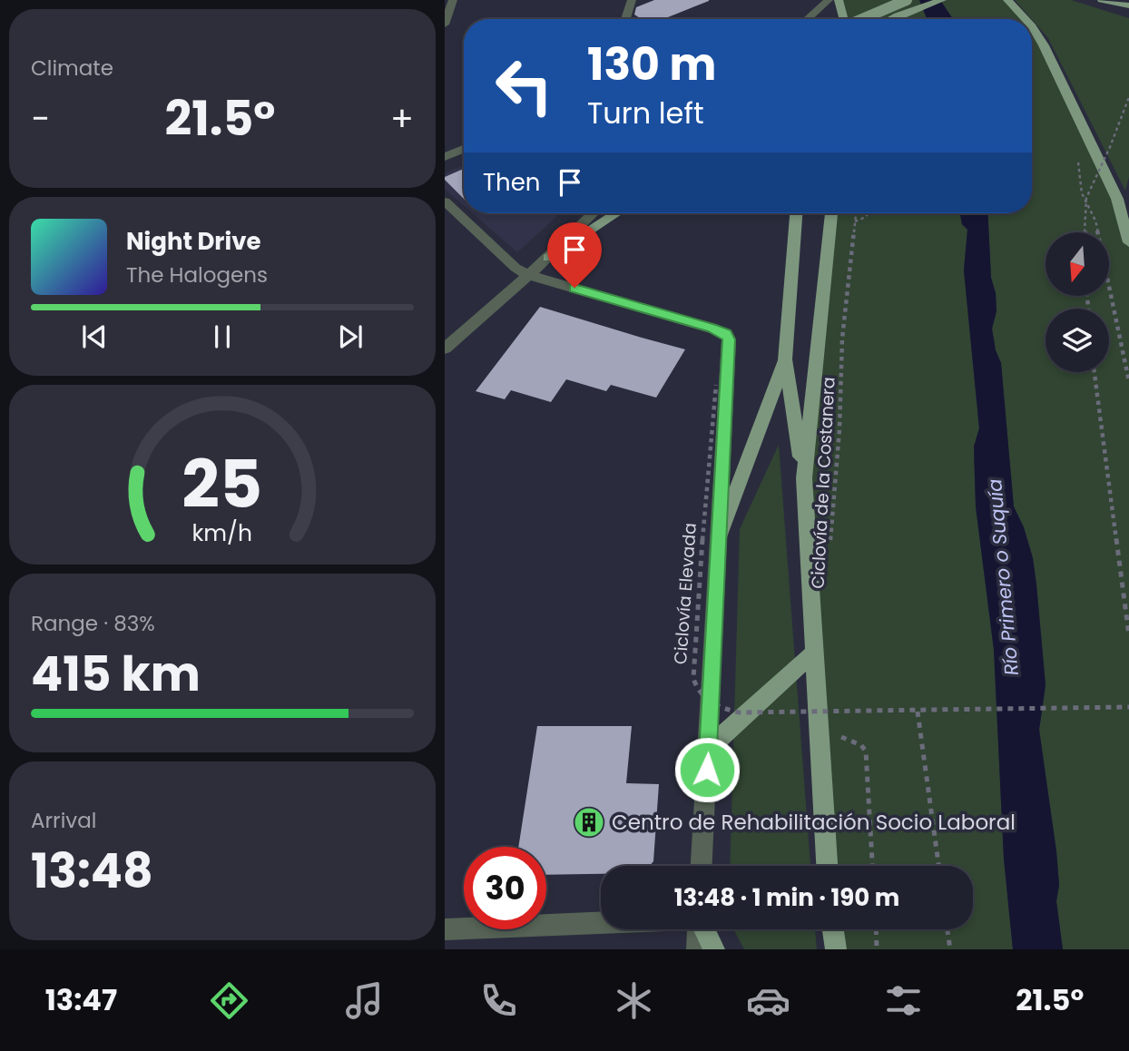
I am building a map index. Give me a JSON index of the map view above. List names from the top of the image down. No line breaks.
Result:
{"streets":{"path":["Ciclovía de la Costanera","Ciclovía Elevada"]},"water":["Río Primero o Suquía"],"places":{"building":["Centro de Rehabilitación Socio Laboral"]},"north":"bottom","page":{"tile":["Climate",["Range · 83%","415 km"],["Arrival","13:48"]],"turn":["130 m","Turn left"],"heat":["−","21.5°","+"],"then":"Then","song":["Night Drive","The Halogens"],"limit":"30","trip":"13:48 · 1 min · 190 m","tabs":["13:47","21.5°"],"gauge":["25","km/h"]}}
